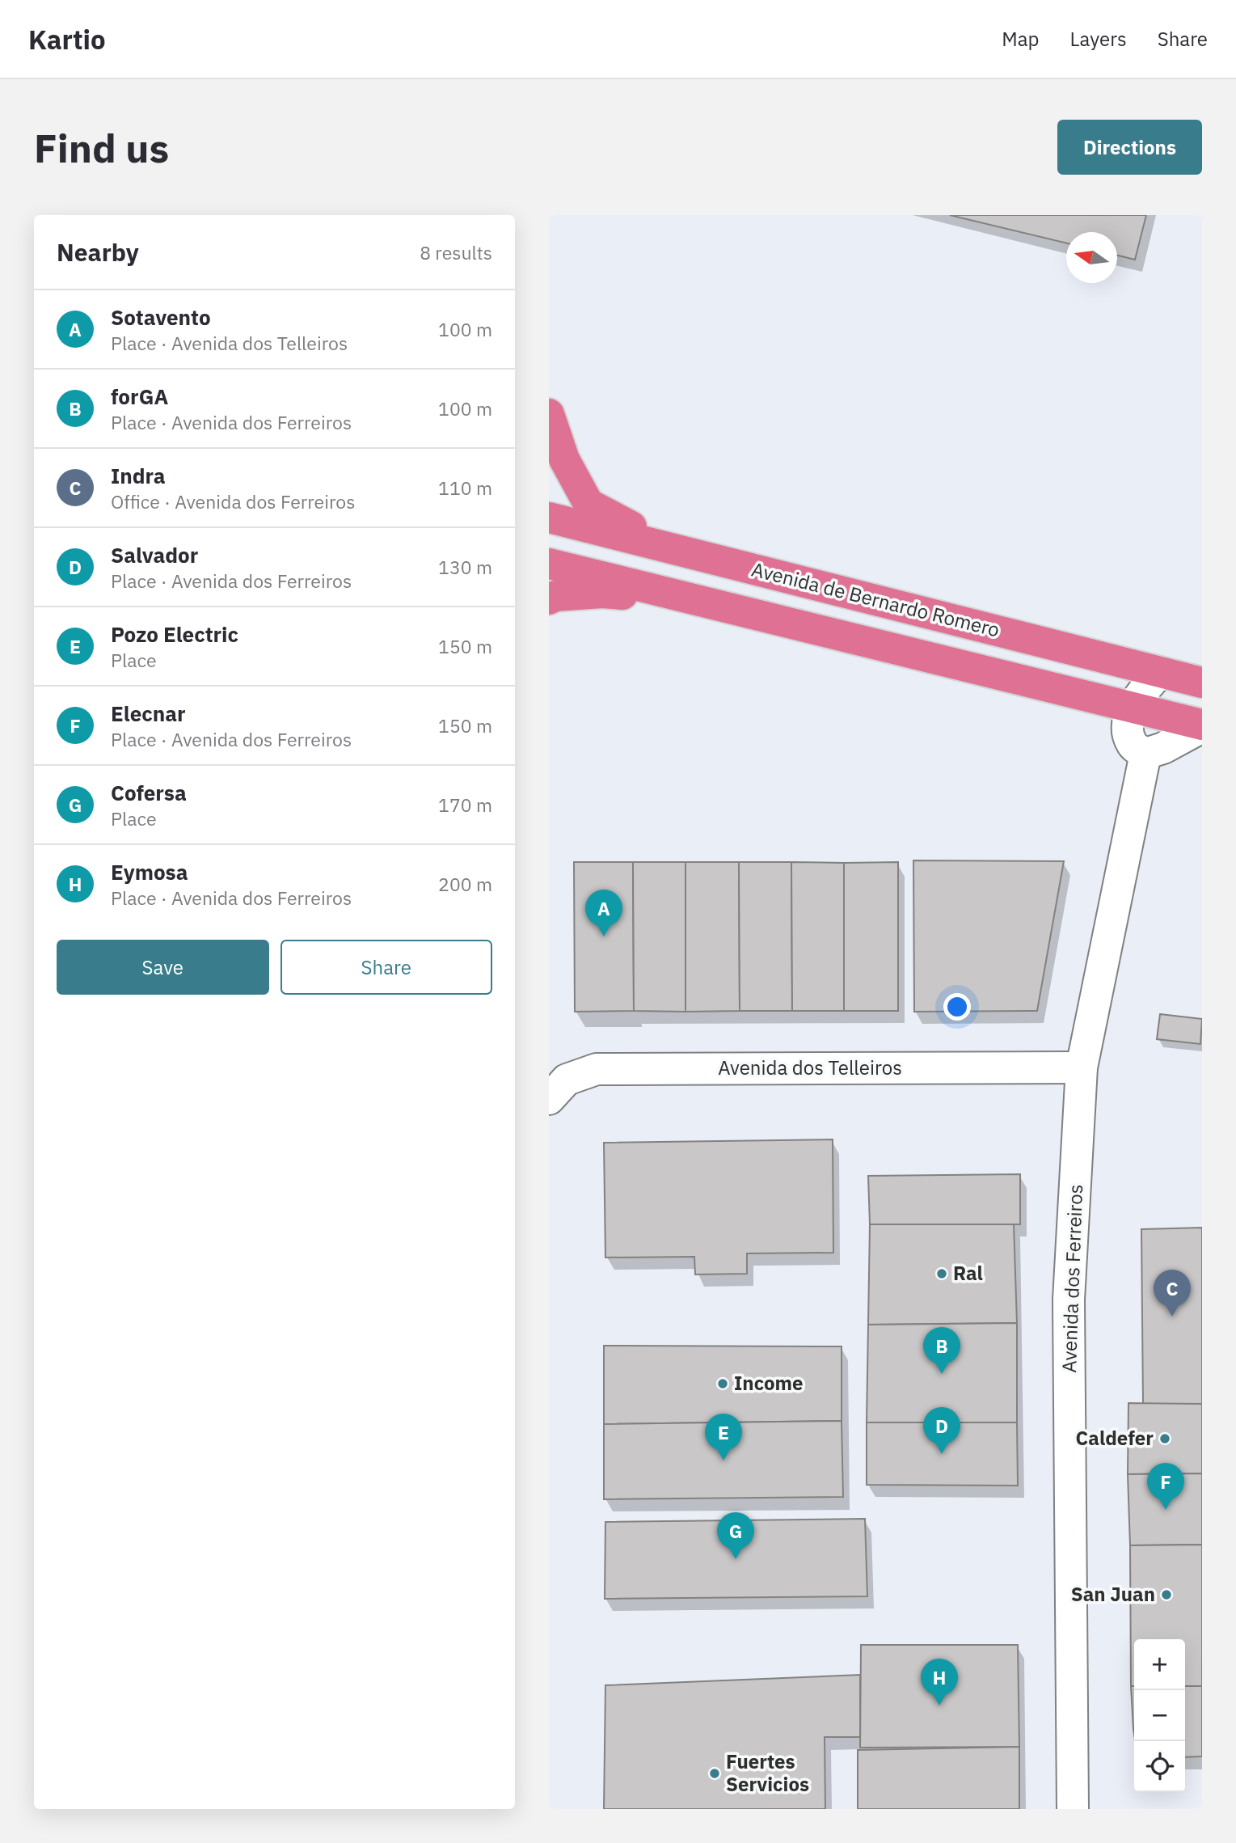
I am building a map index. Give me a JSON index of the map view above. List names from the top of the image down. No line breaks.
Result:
{"streets":{"highway":["Avenida de Bernardo Romero"],"street":["Avenida dos Telleiros","Avenida dos Ferreiros"]},"crossings":[["Avenida dos Telleiros","Avenida dos Ferreiros"]],"places":["Ral","Income","Caldefer","San Juan","Fuertes Servicios"],"north":"left","page":{"header":"Kartio","nav":["Map","Layers","Share"],"buttons":["Directions",["Save","Share"]],"title":"Find us","heading":["Nearby","8 results"],"list":[{"mark":"A","name":"Sotavento","note":"Place · Avenida dos Telleiros","value":"100 m"},{"mark":"B","name":"forGA","note":"Place · Avenida dos Ferreiros","value":"100 m"},{"mark":"C","name":"Indra","note":"Office · Avenida dos Ferreiros","value":"110 m"},{"mark":"D","name":"Salvador","note":"Place · Avenida dos Ferreiros","value":"130 m"},{"mark":"E","name":"Pozo Electric","note":"Place","value":"150 m"},{"mark":"F","name":"Elecnar","note":"Place · Avenida dos Ferreiros","value":"150 m"},{"mark":"G","name":"Cofersa","note":"Place","value":"170 m"},{"mark":"H","name":"Eymosa","note":"Place · Avenida dos Ferreiros","value":"200 m"}],"pins":["A","C","B","D","E","F","G","H"],"map_buttons":["+","−"]}}
